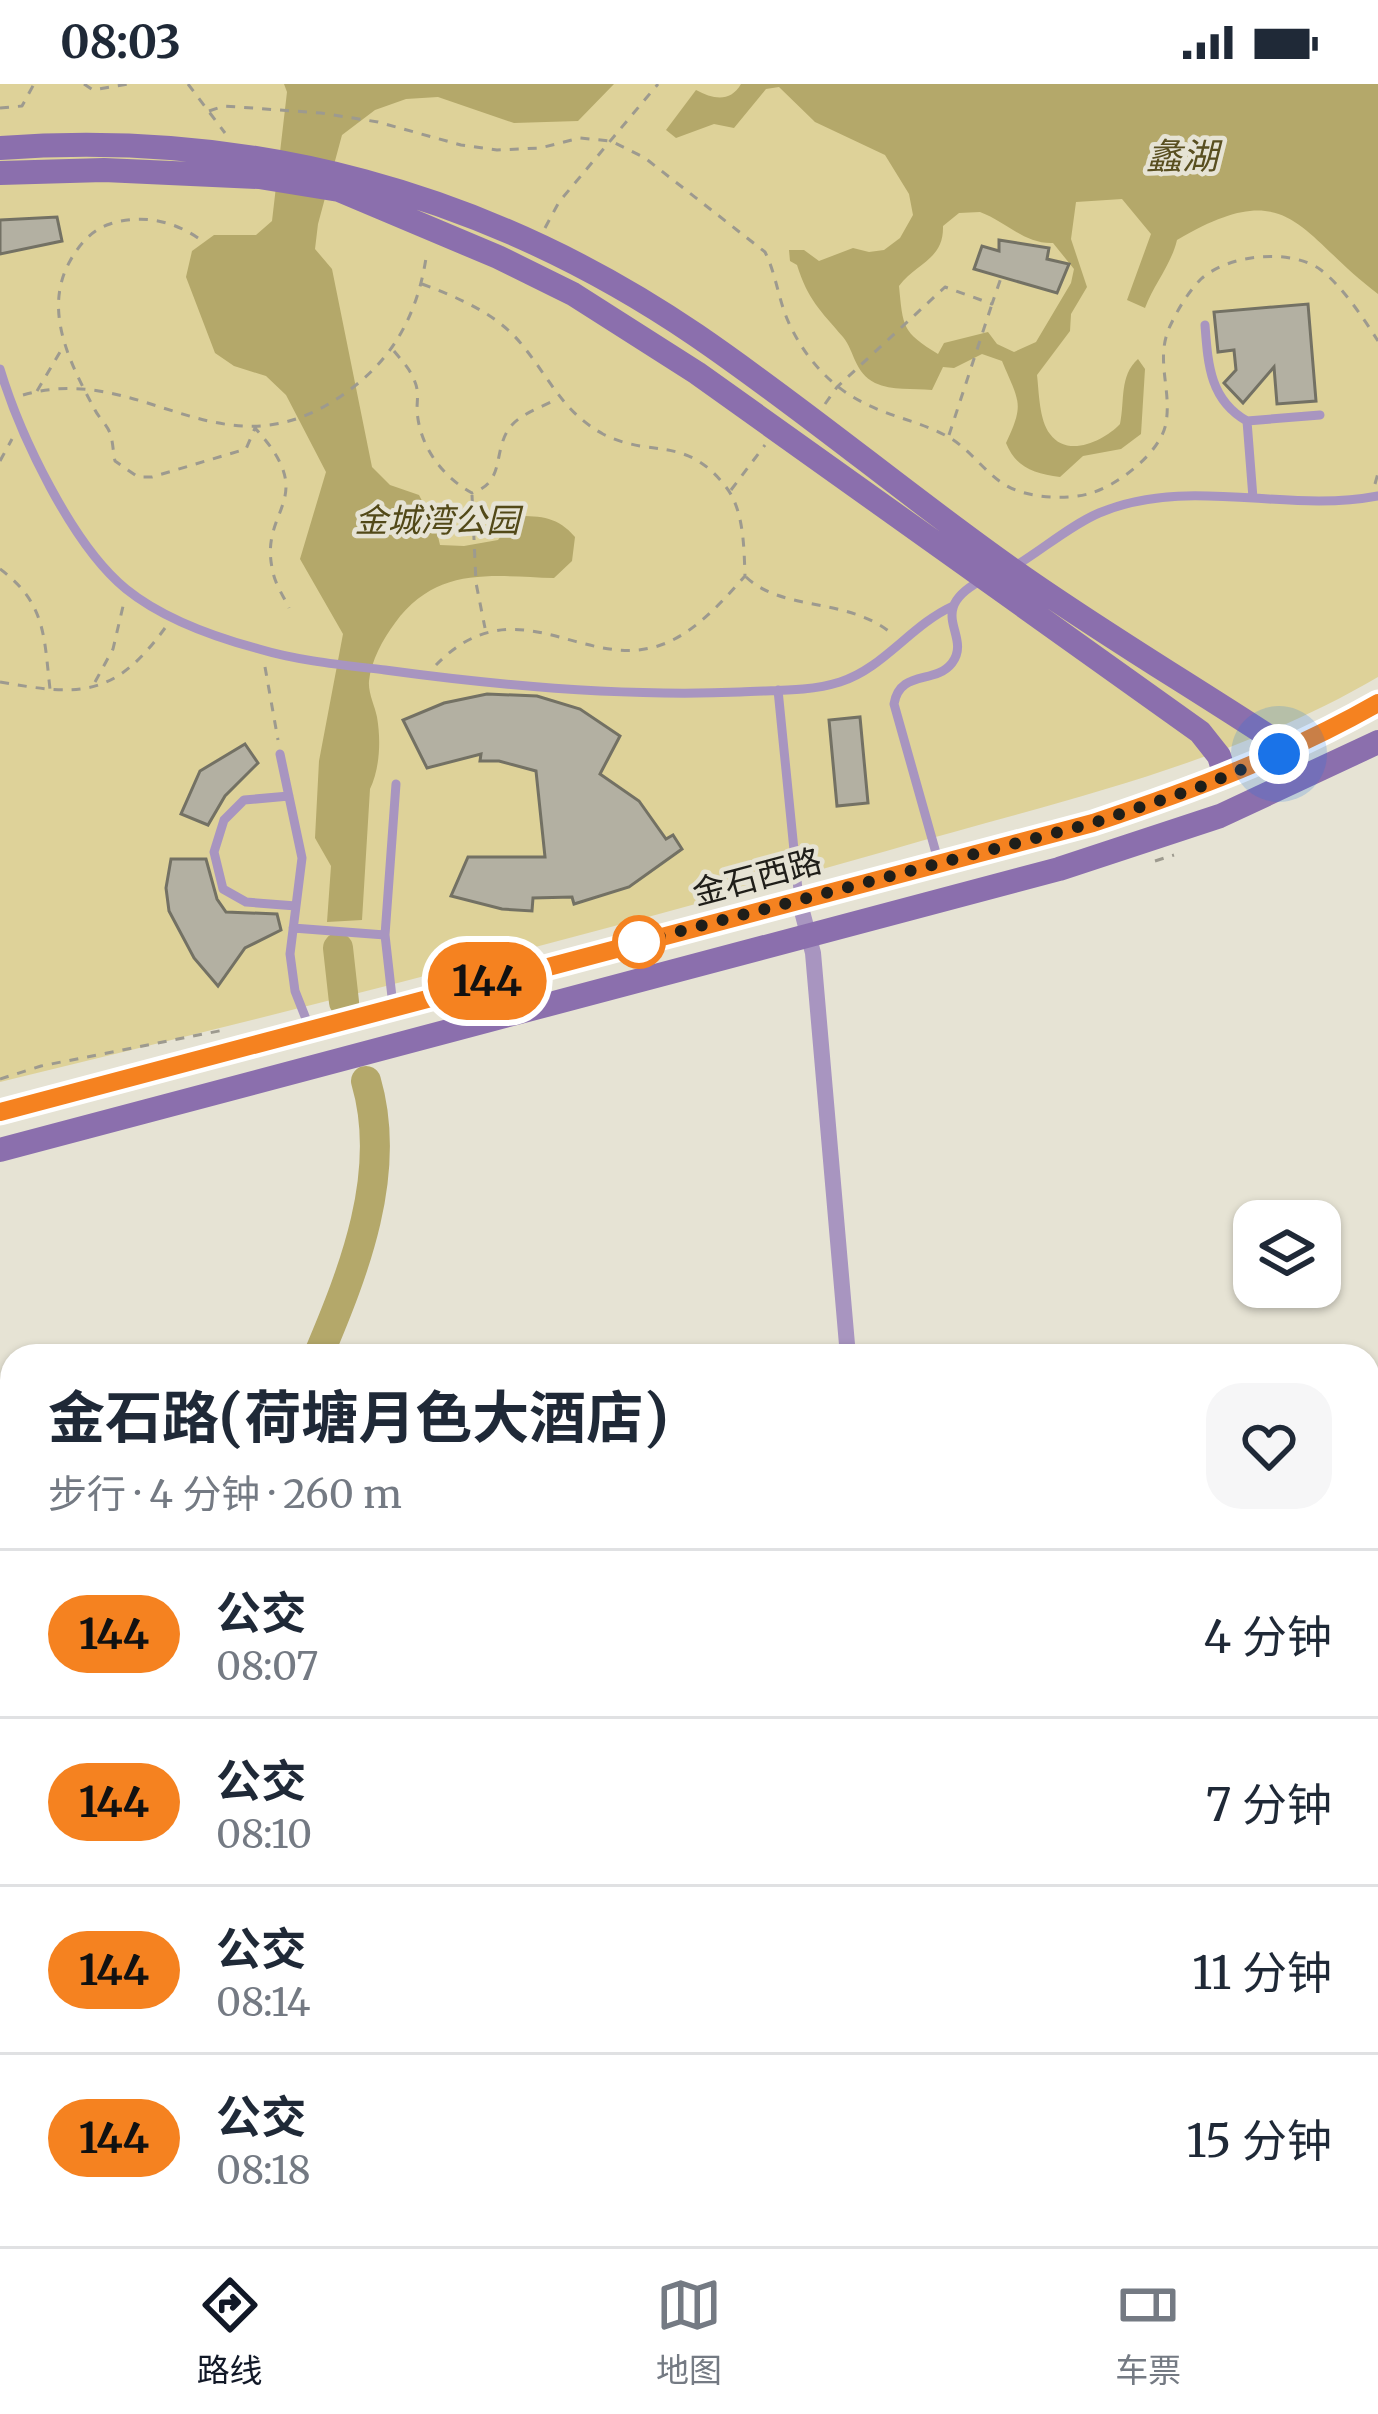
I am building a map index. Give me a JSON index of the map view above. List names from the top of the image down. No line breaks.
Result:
{"streets":{"main road":["金石西路"]},"water":["蠡湖"],"parks":["金城湾公园"],"lines":["bus line 144"],"page":{"status":"08:03","on_map":"144","heading":["金石路(荷塘月色大酒店)","步行 · 4 分钟 · 260 m"],"list":[{"mark":"144","name":"公交","note":"08:07","value":"4 分钟"},{"mark":"144","name":"公交","note":"08:10","value":"7 分钟"},{"mark":"144","name":"公交","note":"08:14","value":"11 分钟"},{"mark":"144","name":"公交","note":"08:18","value":"15 分钟"}],"tabs":["路线","地图","车票"]}}
